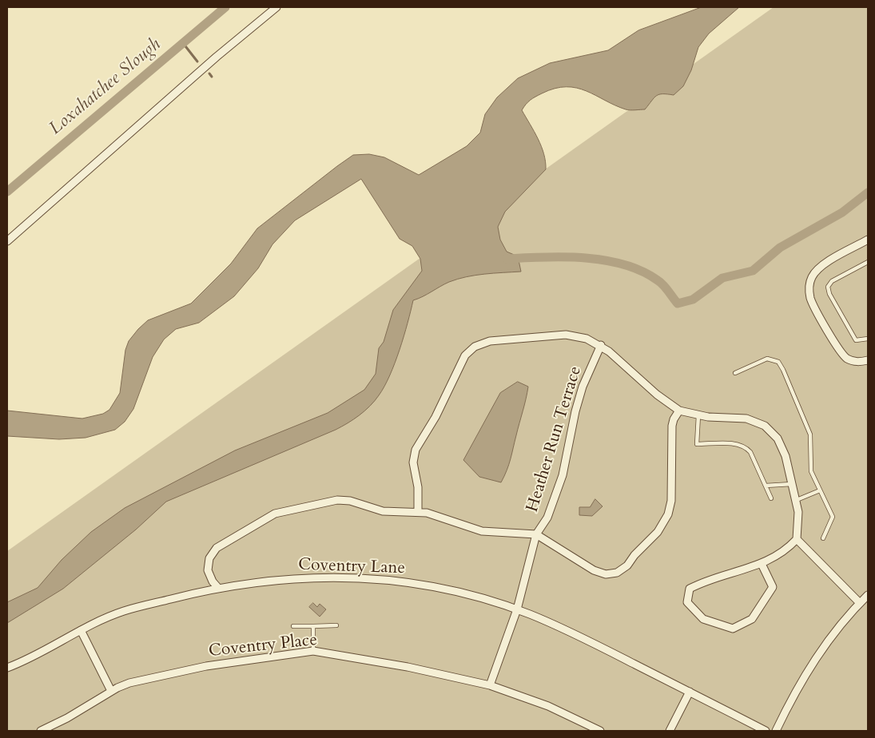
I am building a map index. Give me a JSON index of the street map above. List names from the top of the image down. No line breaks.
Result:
{"streets":{"street":["Heather Run Terrace","Coventry Lane","Coventry Place"]},"crossings":[["Heather Run Terrace","Coventry Lane"]],"water":["Loxahatchee Slough"]}
